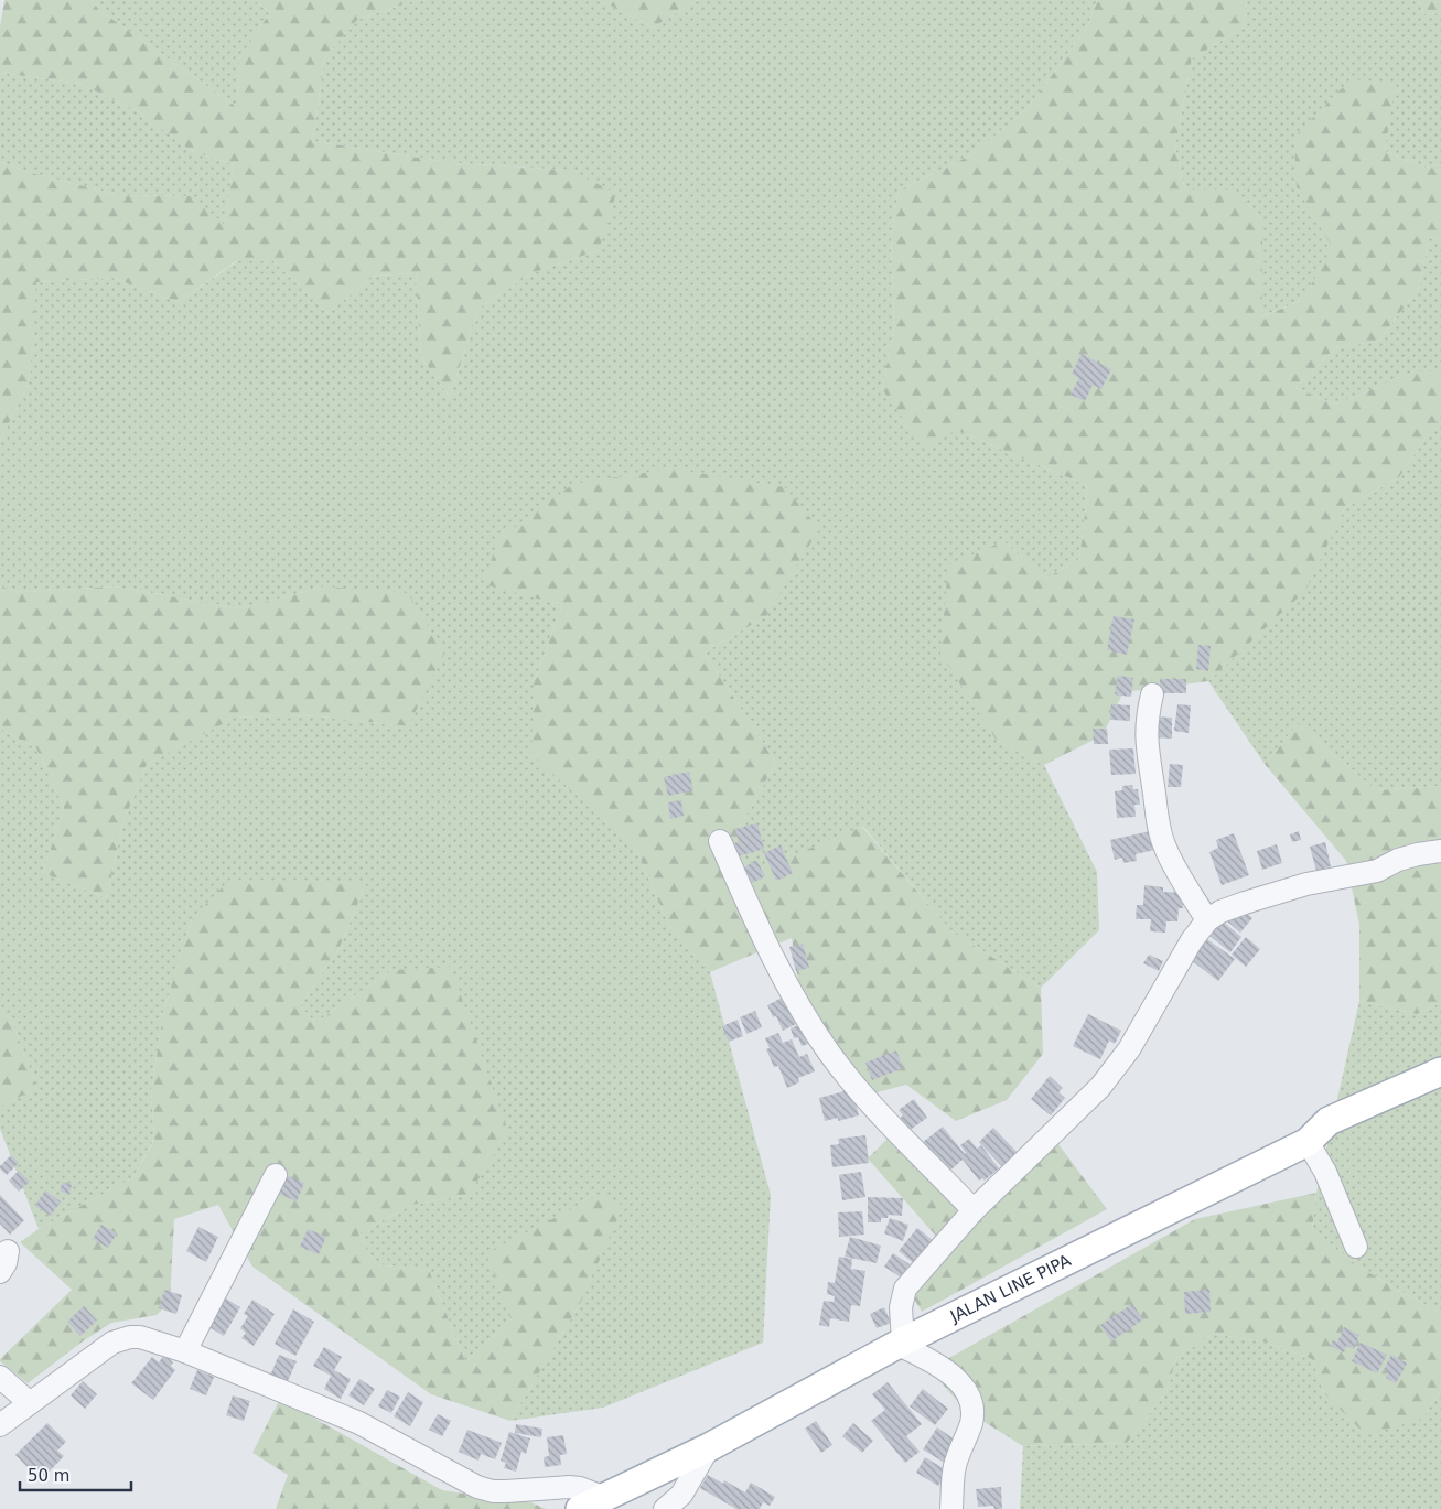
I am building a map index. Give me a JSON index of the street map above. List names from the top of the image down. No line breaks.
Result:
{"streets":{"main road":["JALAN LINE PIPA"]},"scale_bar":"50 m"}
